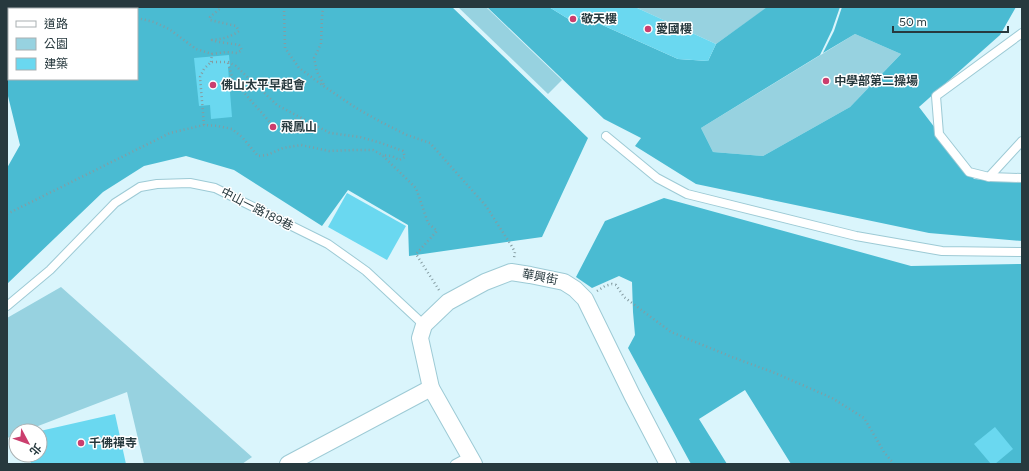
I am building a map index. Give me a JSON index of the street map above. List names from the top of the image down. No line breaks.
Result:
{"streets":{"street":["華興街"],"lane":["中山一路189巷"]},"crossings":[["中山一路189巷","華興街"]],"places":["敬天樓","愛國樓","中學部第二操場","佛山太平早起會","飛鳳山","千佛禪寺"],"legend":["道路","公園","建築"],"scale_bar":"50 m","north":"bottom right"}
